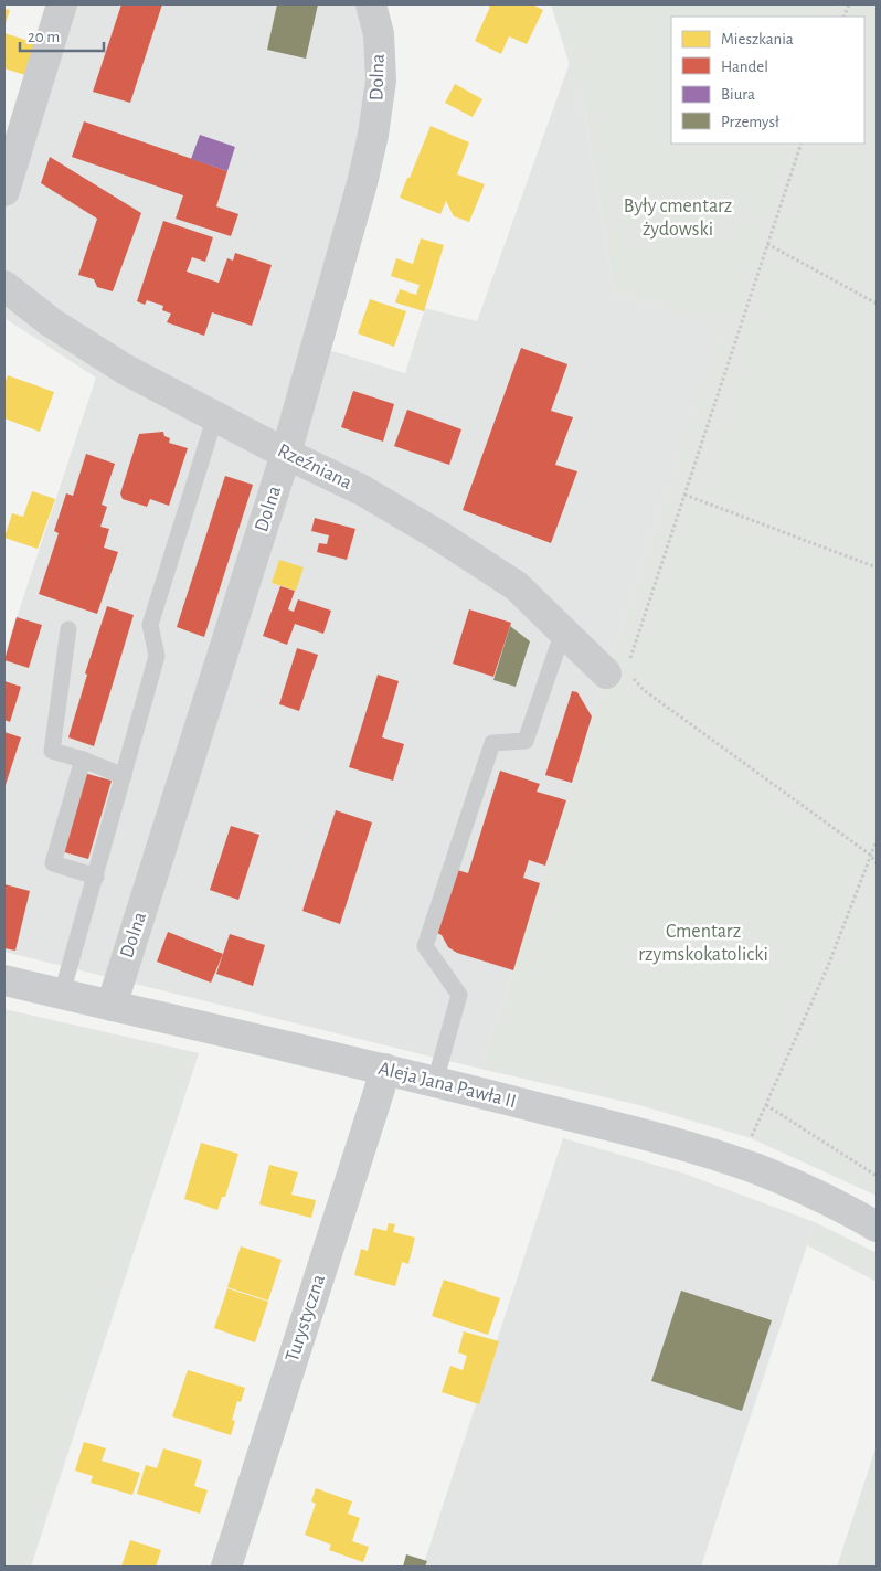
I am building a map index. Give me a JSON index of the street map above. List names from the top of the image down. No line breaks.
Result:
{"streets":{"street":["Dolna","Rzeźniana","Aleja Jana Pawła II","Turystyczna"]},"crossings":[["Dolna","Rzeźniana"],["Dolna","Aleja Jana Pawła II"],["Aleja Jana Pawła II","Turystyczna"]],"parks":["Były cmentarz żydowski","Cmentarz rzymskokatolicki"],"legend":["Mieszkania","Handel","Biura","Przemysł"],"scale_bar":"20 m"}
